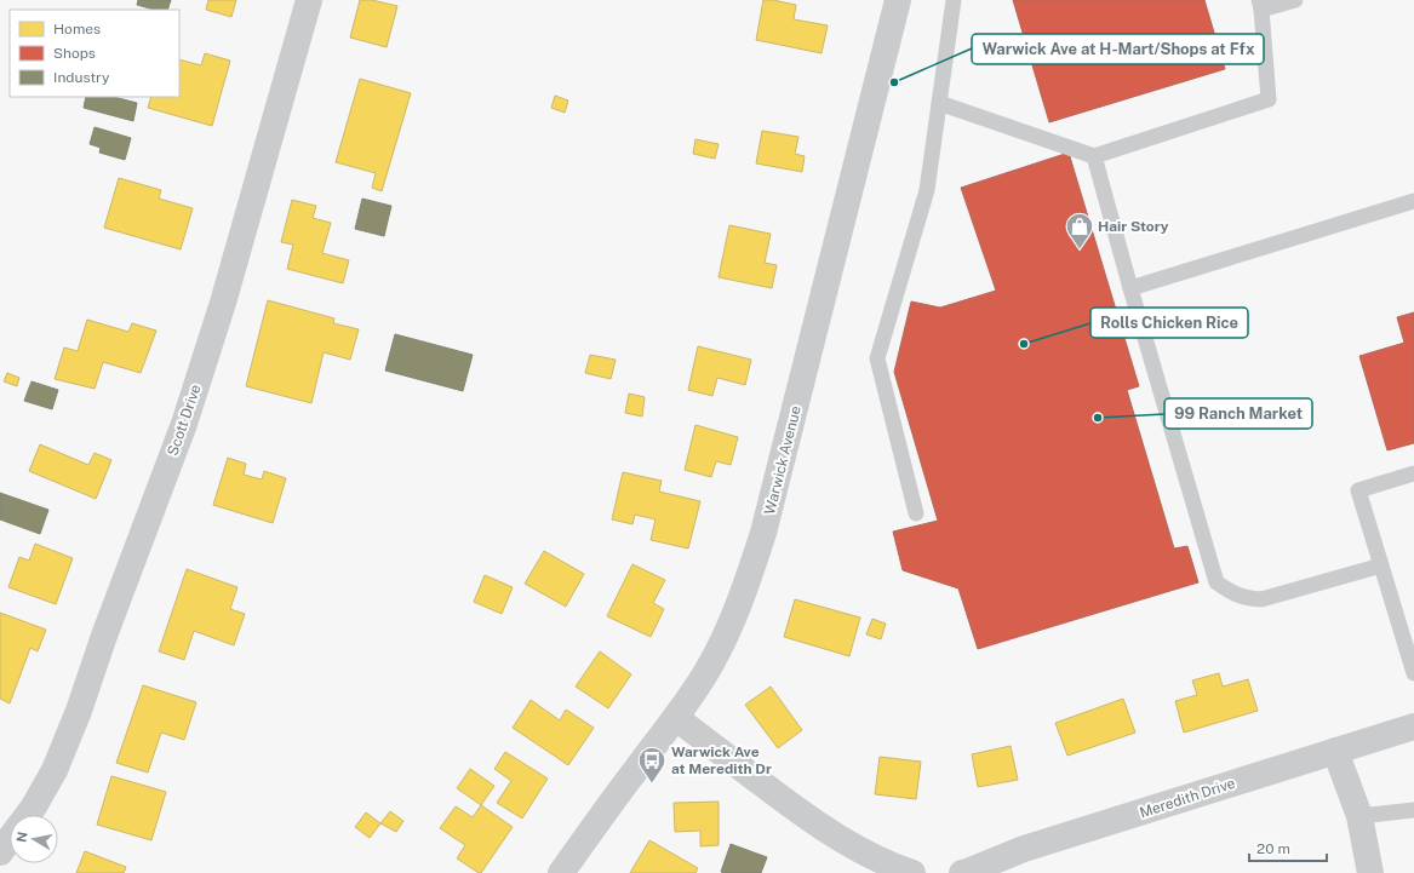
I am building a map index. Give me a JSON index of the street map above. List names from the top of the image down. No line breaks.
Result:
{"streets":{"street":["Scott Drive","Warwick Avenue","Meredith Drive"]},"places":{"other":["Warwick Ave at H-Mart/Shops at Ffx","Rolls Chicken Rice","99 Ranch Market"],"shop":["Hair Story"],"bus stop":["Warwick Ave at Meredith Dr"]},"legend":["Homes","Shops","Industry"],"scale_bar":"20 m","north":"left"}
